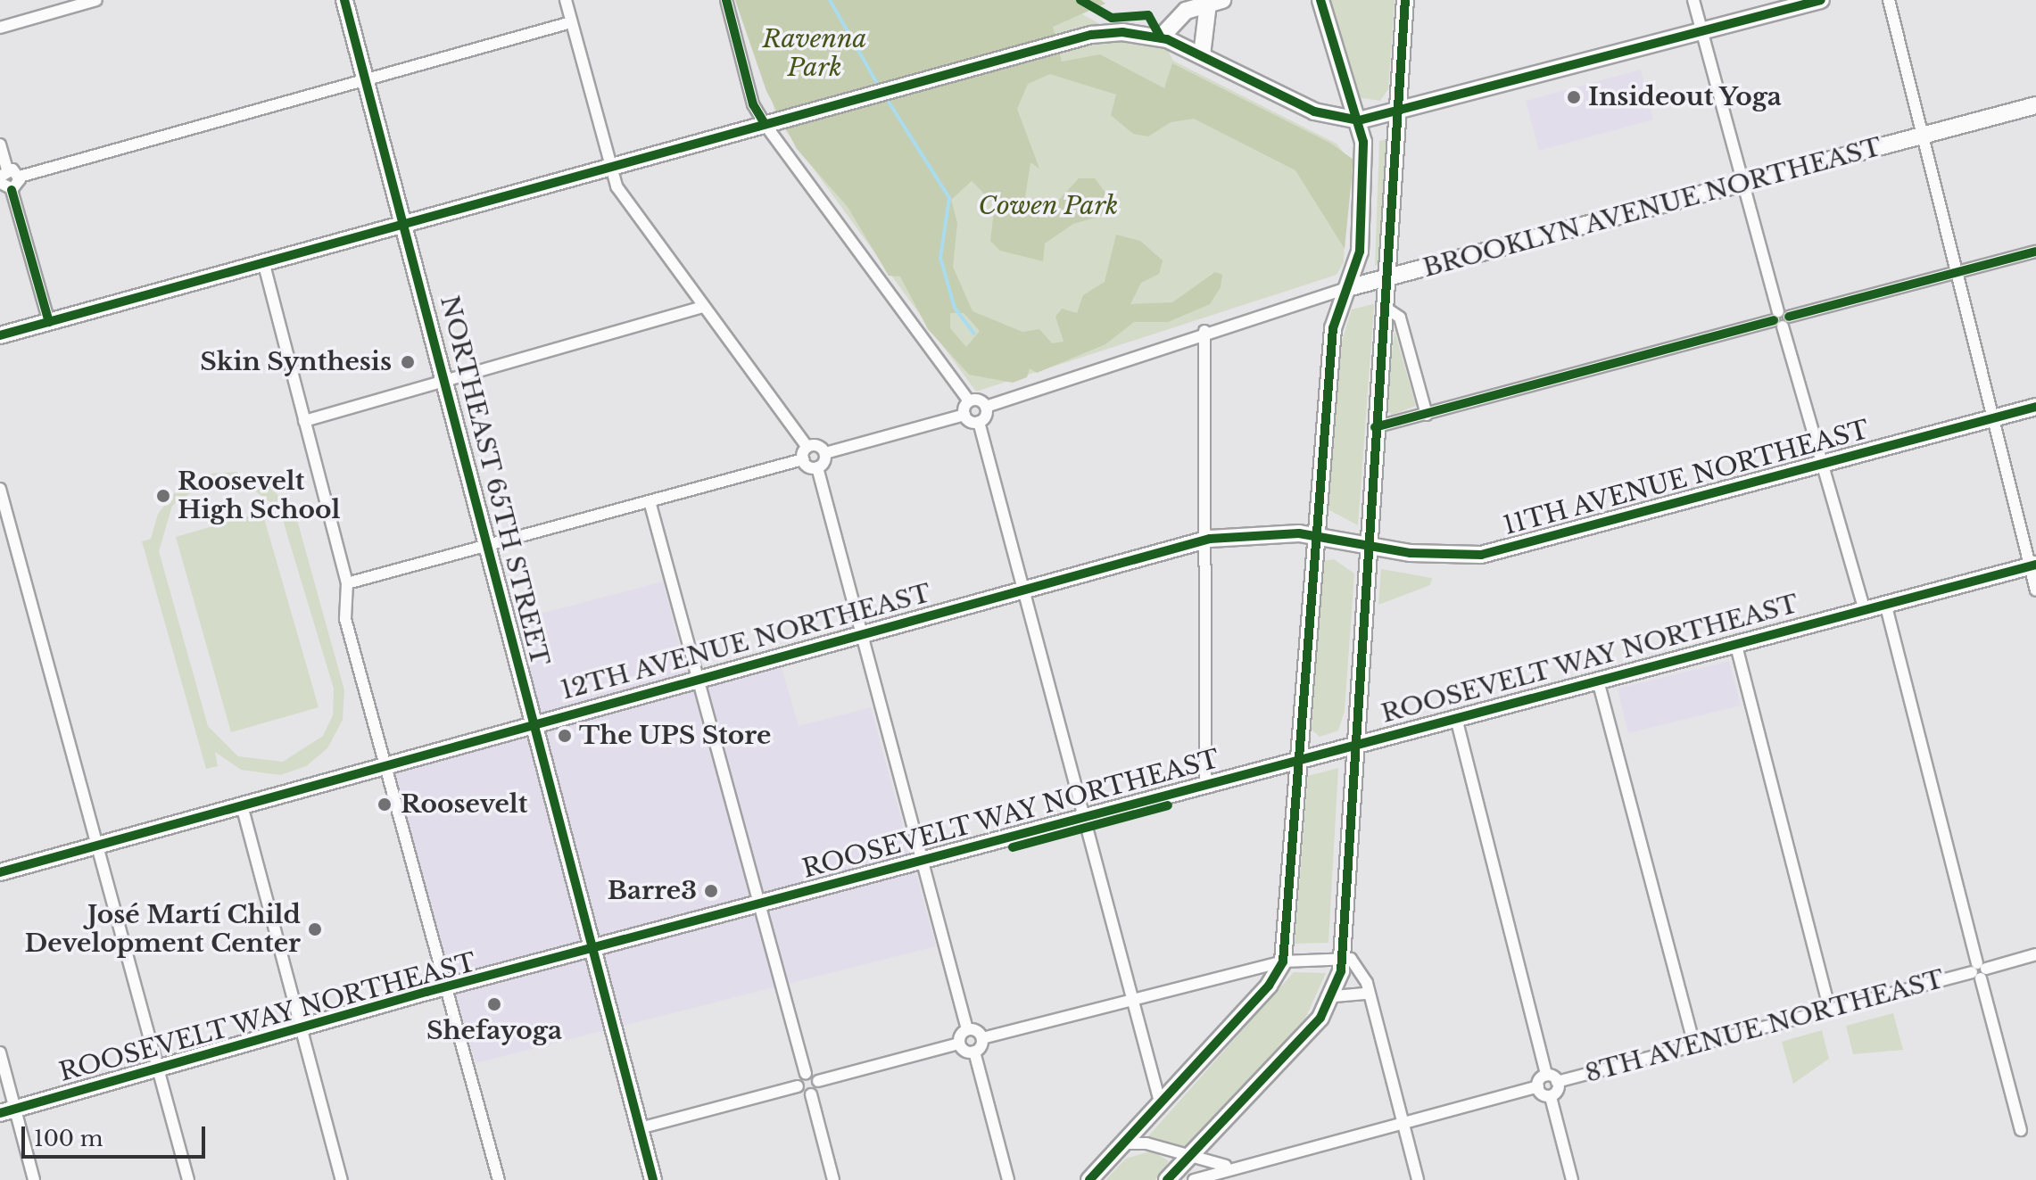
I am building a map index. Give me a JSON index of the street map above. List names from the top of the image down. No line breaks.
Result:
{"streets":{"main road":["BROOKLYN AVENUE NORTHEAST","11TH AVENUE NORTHEAST","NORTHEAST 65TH STREET","12TH AVENUE NORTHEAST","ROOSEVELT WAY NORTHEAST"],"street":["8TH AVENUE NORTHEAST"]},"crossings":[["11TH AVENUE NORTHEAST","12TH AVENUE NORTHEAST"],["NORTHEAST 65TH STREET","12TH AVENUE NORTHEAST"],["NORTHEAST 65TH STREET","ROOSEVELT WAY NORTHEAST"]],"parks":["Ravenna Park","Cowen Park"],"places":["Insideout Yoga","Skin Synthesis","Roosevelt High School","The UPS Store","Roosevelt","Barre3","José Martí Child Development Center","Shefayoga"],"scale_bar":"100 m"}
